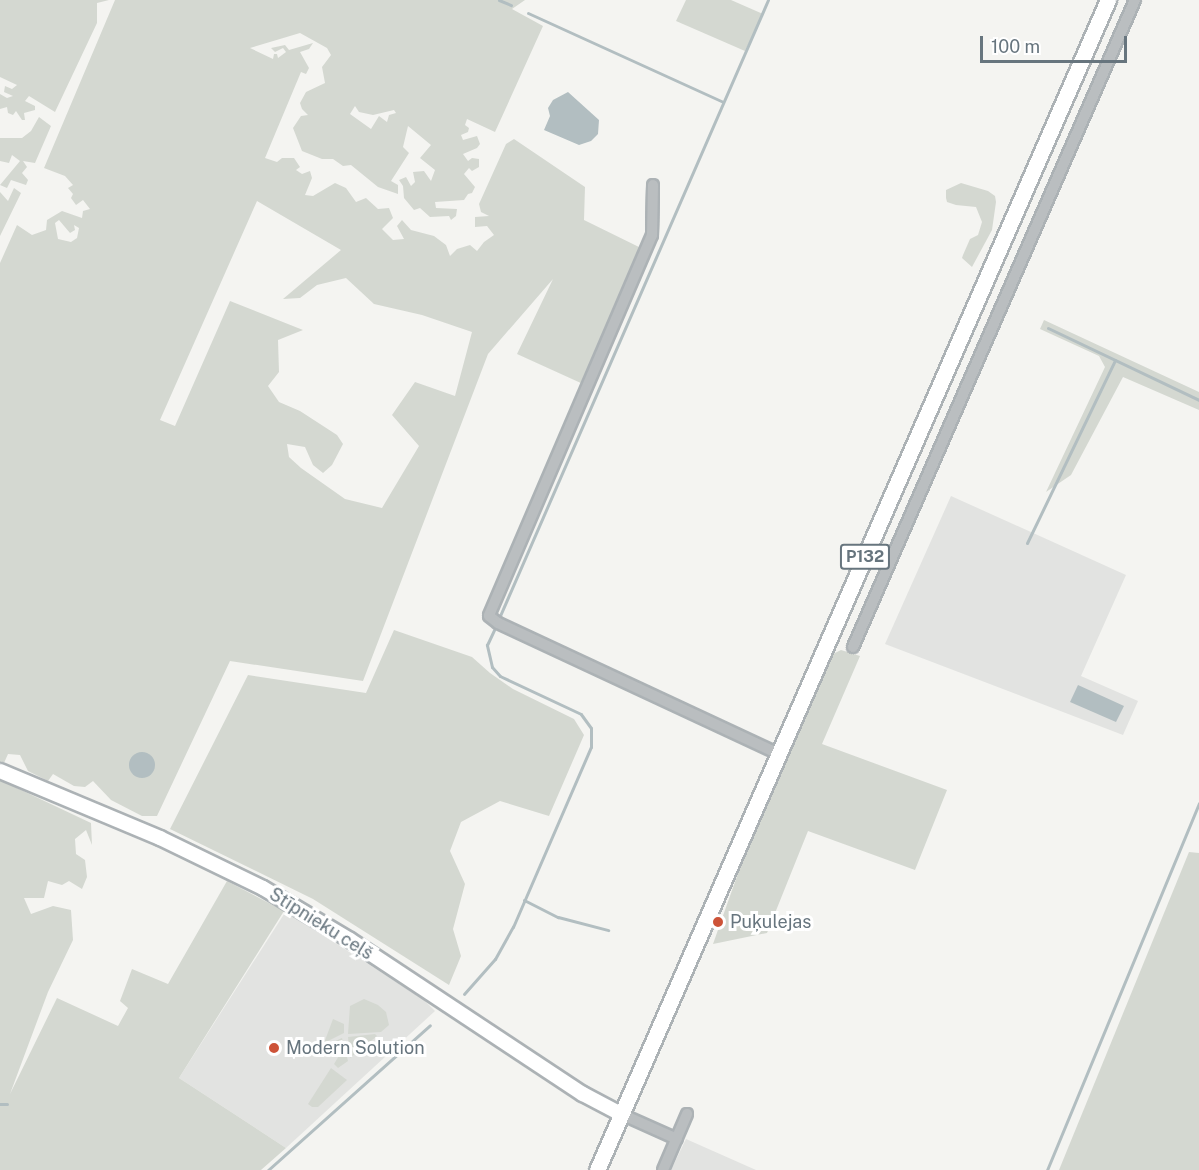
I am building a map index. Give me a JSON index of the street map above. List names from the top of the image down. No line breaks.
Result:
{"streets":{"main road":["P132","Stīpnieku ceļš"]},"crossings":[["P132","Stīpnieku ceļš"]],"places":["Puķulejas","Modern Solution"],"scale_bar":"100 m"}
